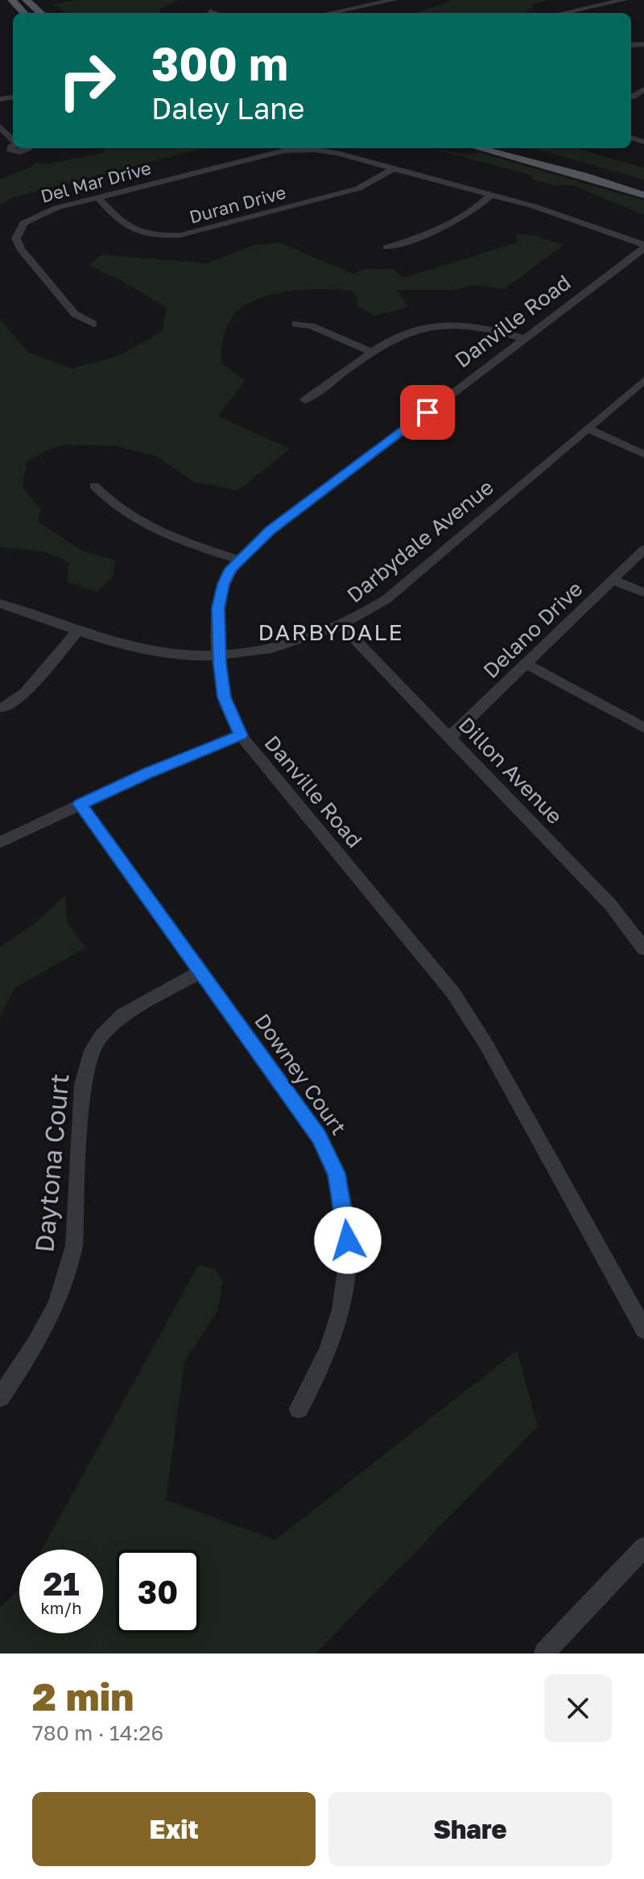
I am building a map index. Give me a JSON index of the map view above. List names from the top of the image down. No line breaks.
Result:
{"streets":{"street":["Del Mar Drive","Duran Drive","Danville Road","Darbydale Avenue","Delano Drive","Dillon Avenue","Downey Court","Daytona Court"]},"crossings":[["Del Mar Drive","Duran Drive"],["Del Mar Drive","Danville Road"],["Danville Road","Darbydale Avenue"],["Darbydale Avenue","Dillon Avenue"],["Delano Drive","Dillon Avenue"],["Downey Court","Daytona Court"]],"districts":["DARBYDALE"],"page":{"turn":["300 m","Daley Lane"],"speed":"21 km/h","limit":"30","heading":["2 min","780 m · 14:26"],"buttons":["Exit","Share"]}}
